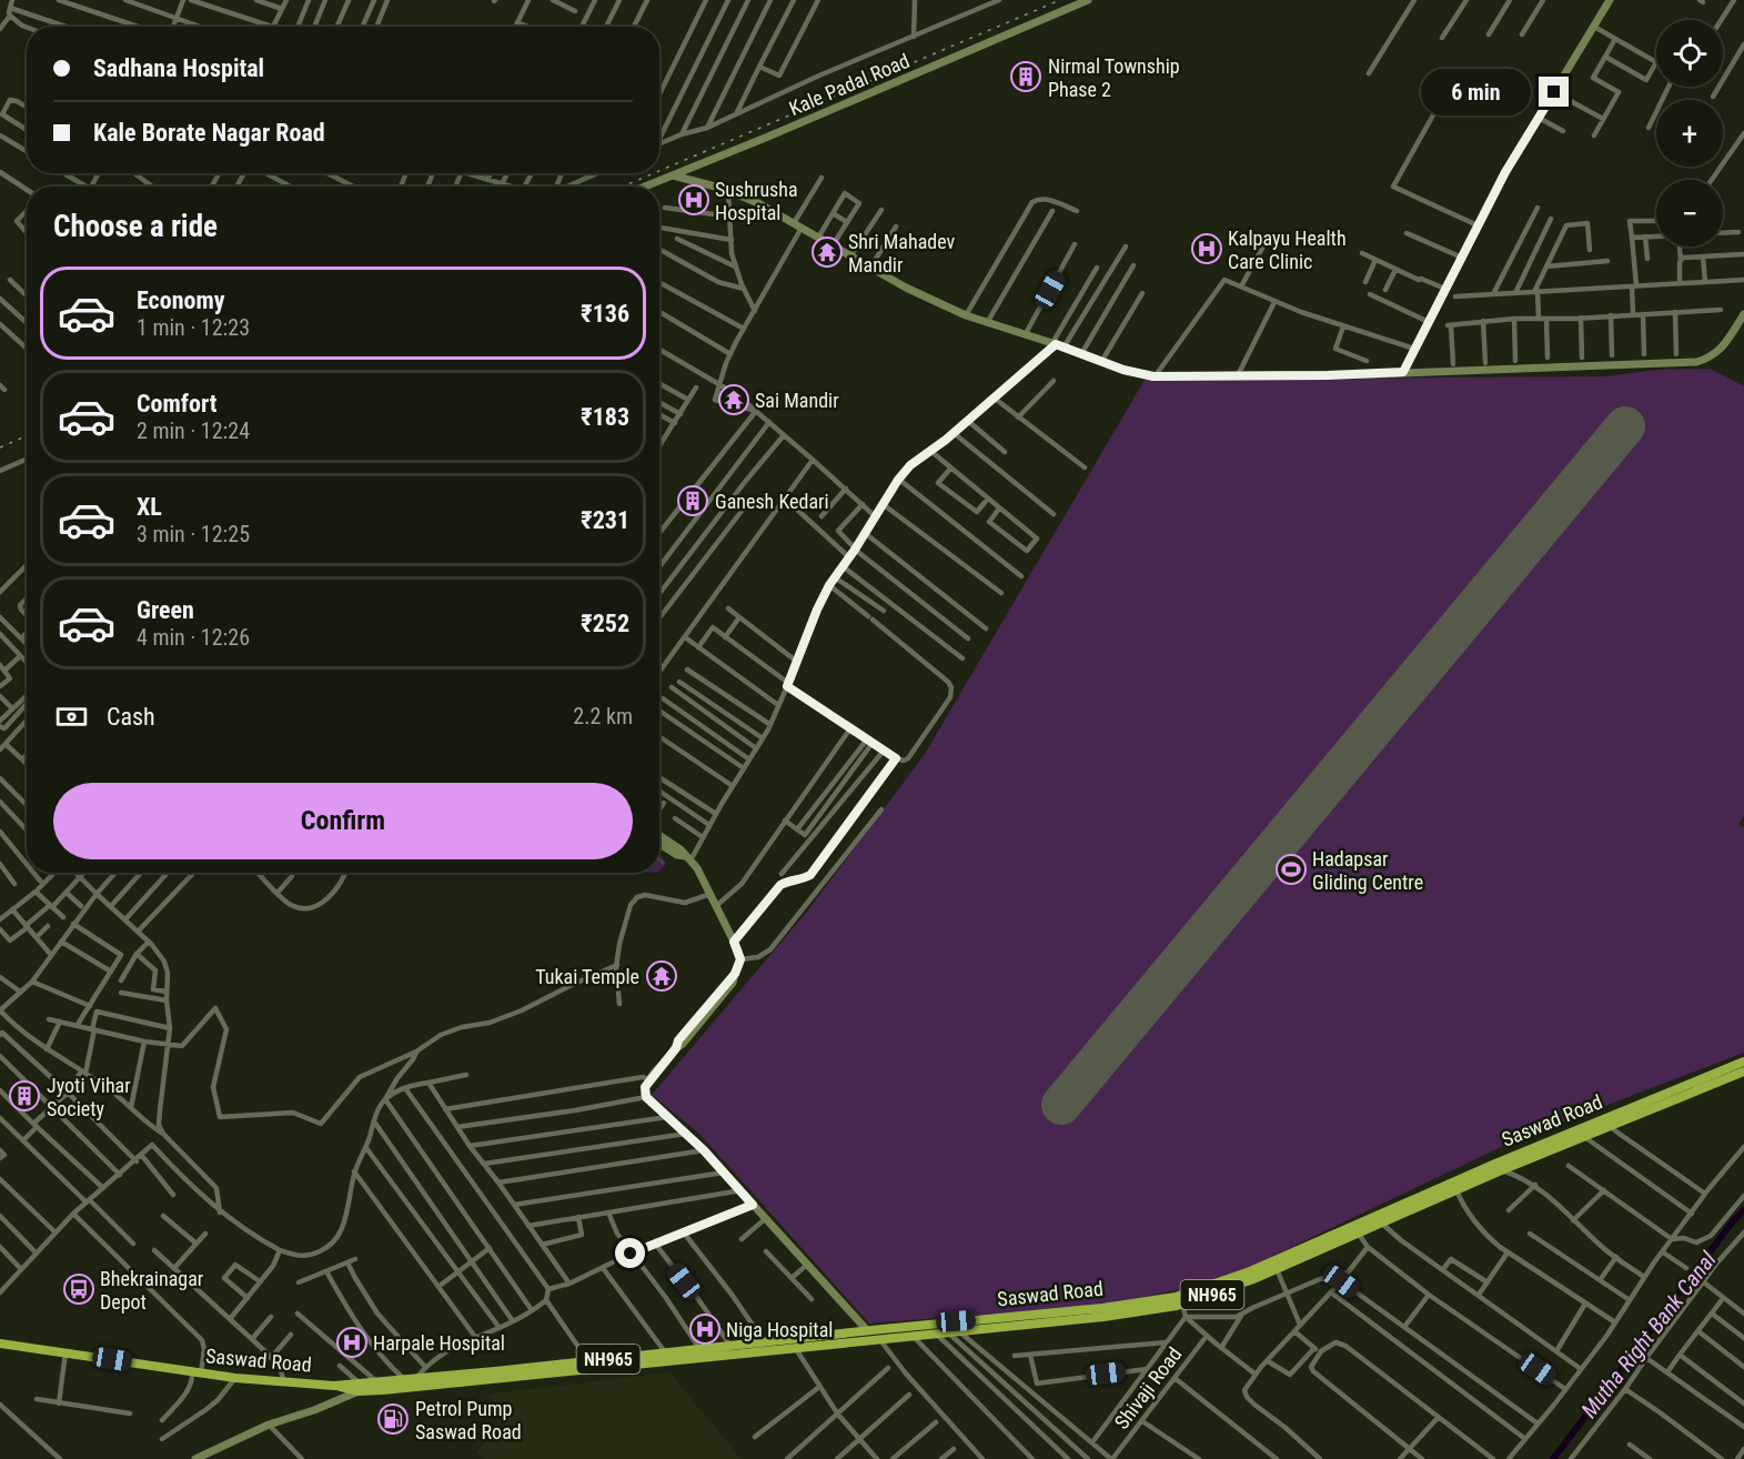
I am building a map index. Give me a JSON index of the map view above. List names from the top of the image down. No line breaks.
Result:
{"streets":{"highway":["Saswad Road","NH965"],"street":["Kale Padal Road","Shivaji Road"]},"water":["Mutha Right Bank Canal"],"places":{"building":["Nirmal Township Phase 2","Ganesh Kedari","Jyoti Vihar Society"],"hospital":["Sushrusha Hospital","Kalpayu Health Care Clinic","Niga Hospital","Harpale Hospital"],"temple":["Shri Mahadev Mandir","Sai Mandir","Tukai Temple"],"sports":["Hadapsar Gliding Centre"],"bus stop":["Bhekrainagar Depot"],"fuel station":["Petrol Pump Saswad Road"]},"page":{"map_buttons":["+","−"],"banner":["Sadhana Hospital","Kale Borate Nagar Road"],"bubble":"6 min","heading":"Choose a ride","list":[{"name":"Economy","note":"1 min · 12:23","value":"₹136"},{"name":"Comfort","note":"2 min · 12:24","value":"₹183"},{"name":"XL","note":"3 min · 12:25","value":"₹231"},{"name":"Green","note":"4 min · 12:26","value":"₹252"}],"pay":["Cash","2.2 km"],"buttons":"Confirm"}}
